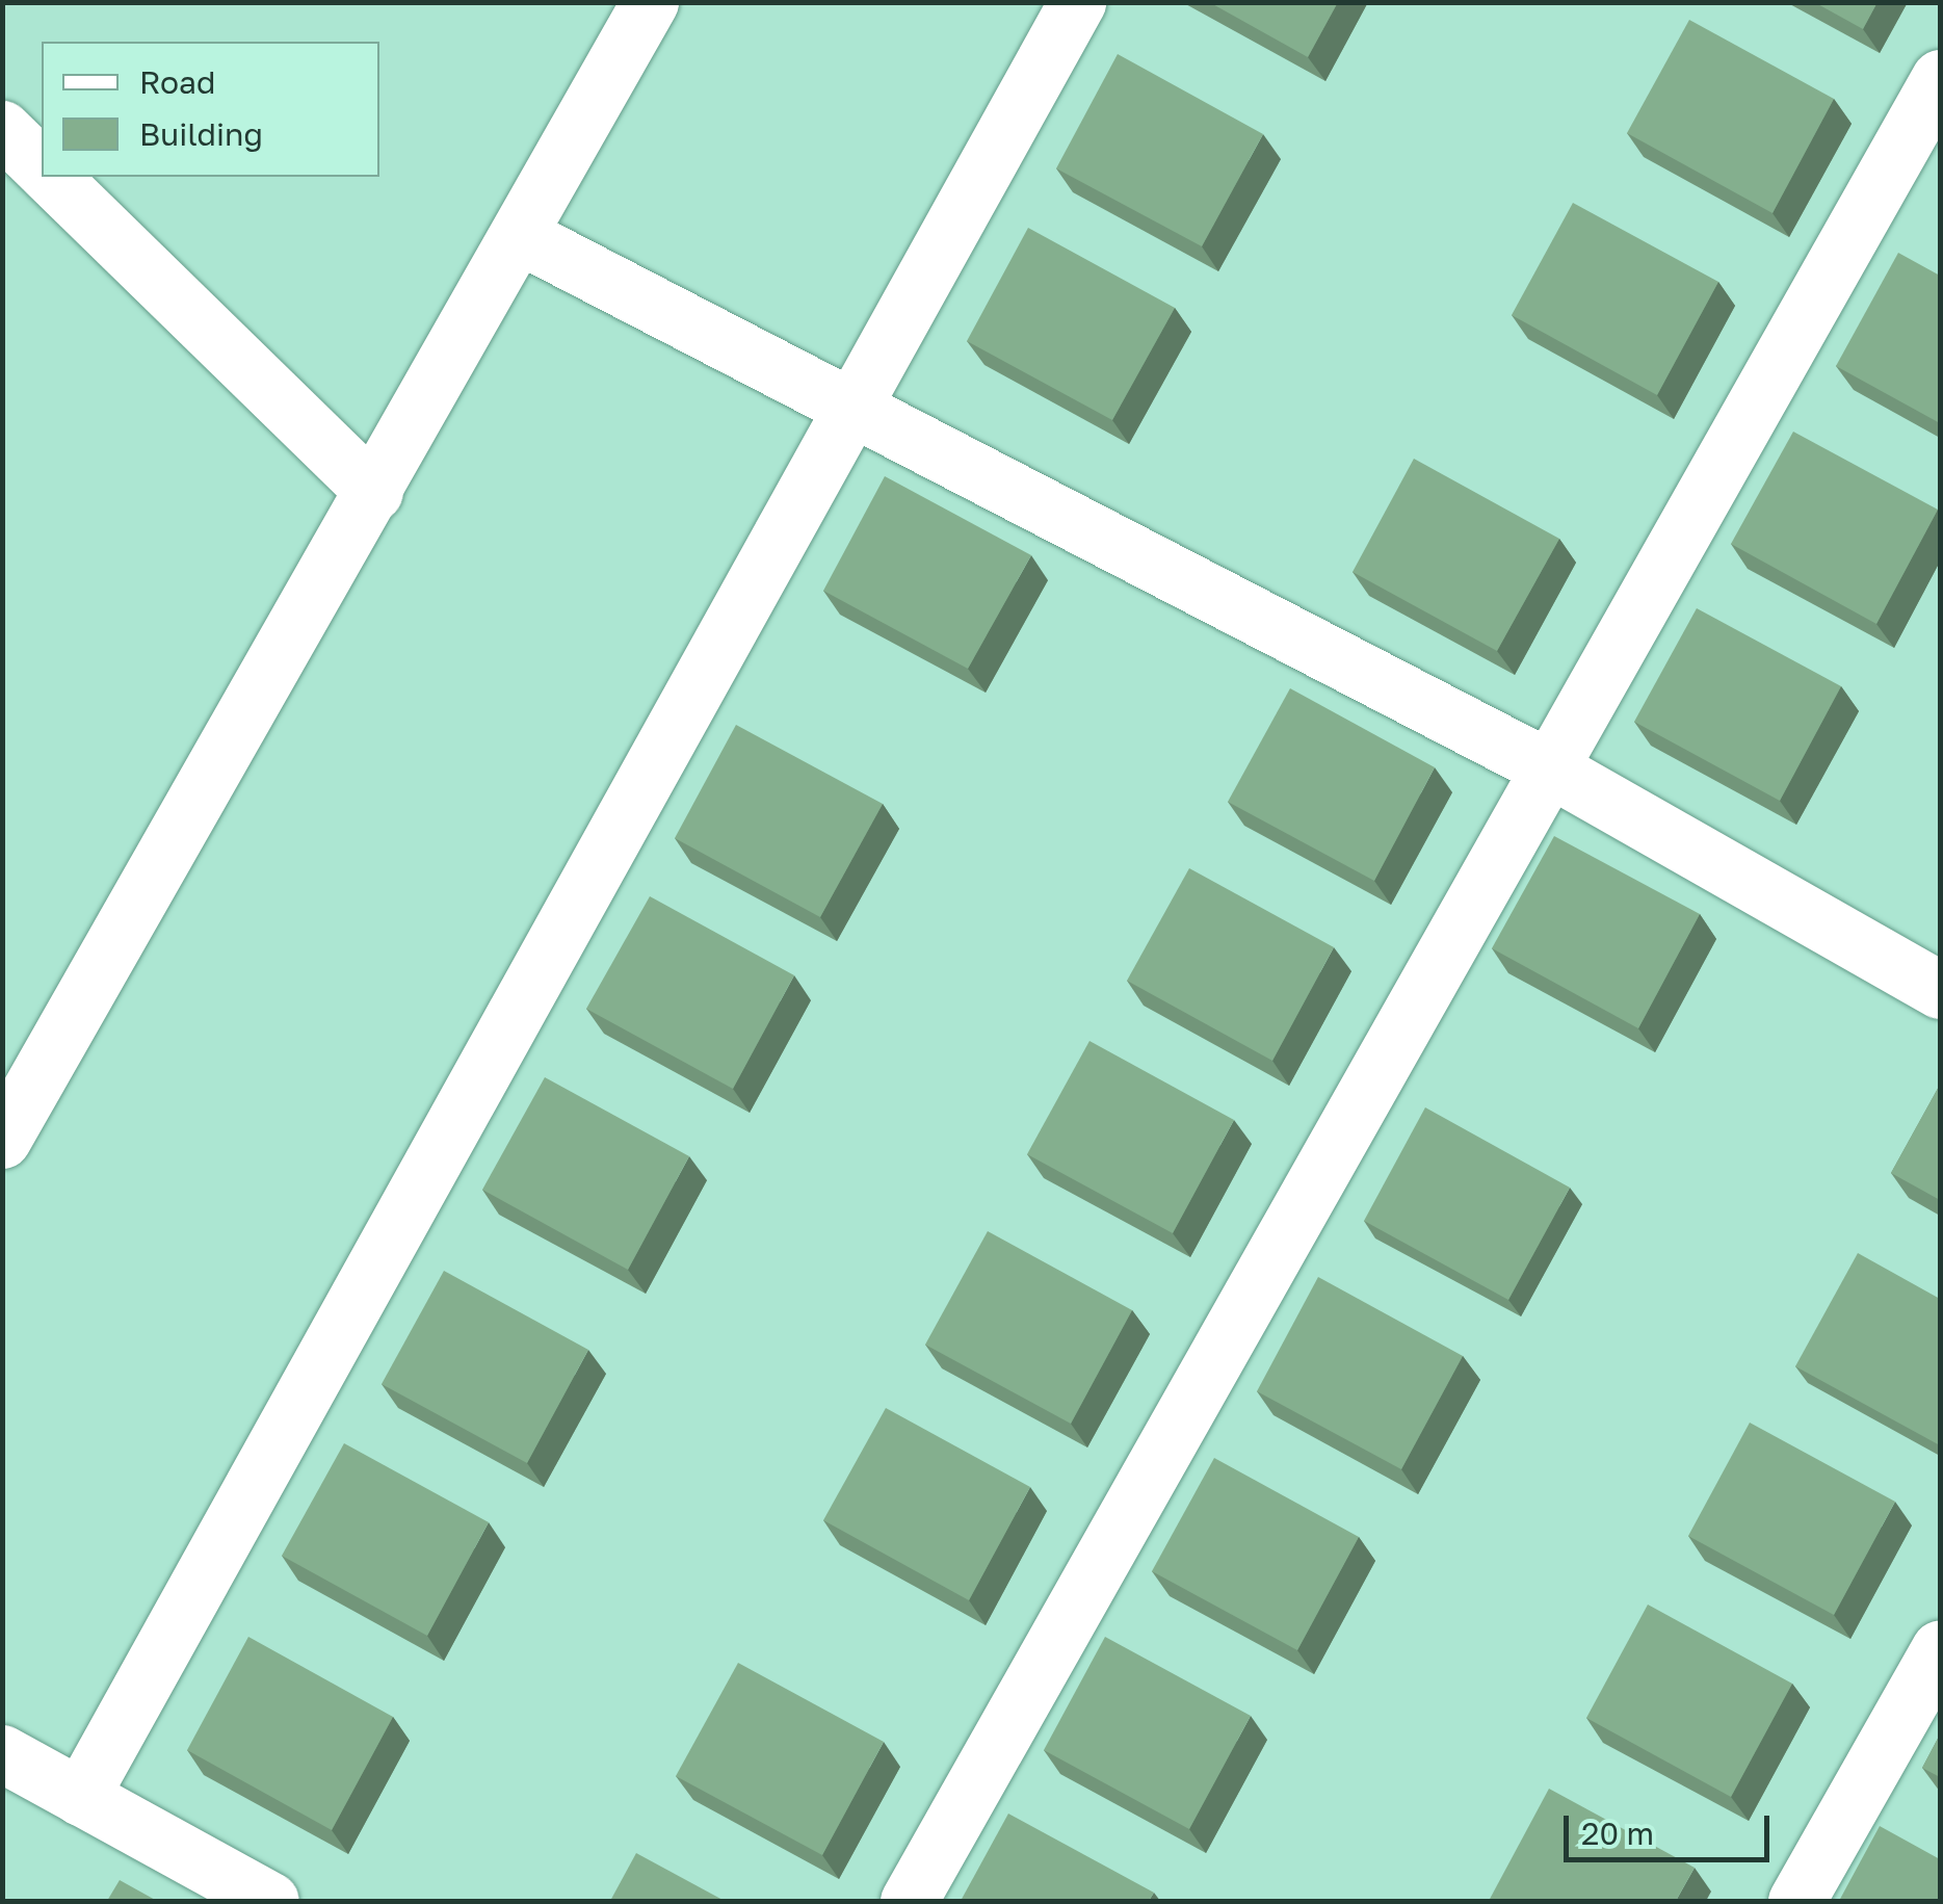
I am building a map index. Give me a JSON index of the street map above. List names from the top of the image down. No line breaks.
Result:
{"legend":["Road","Building"],"scale_bar":"20 m"}
